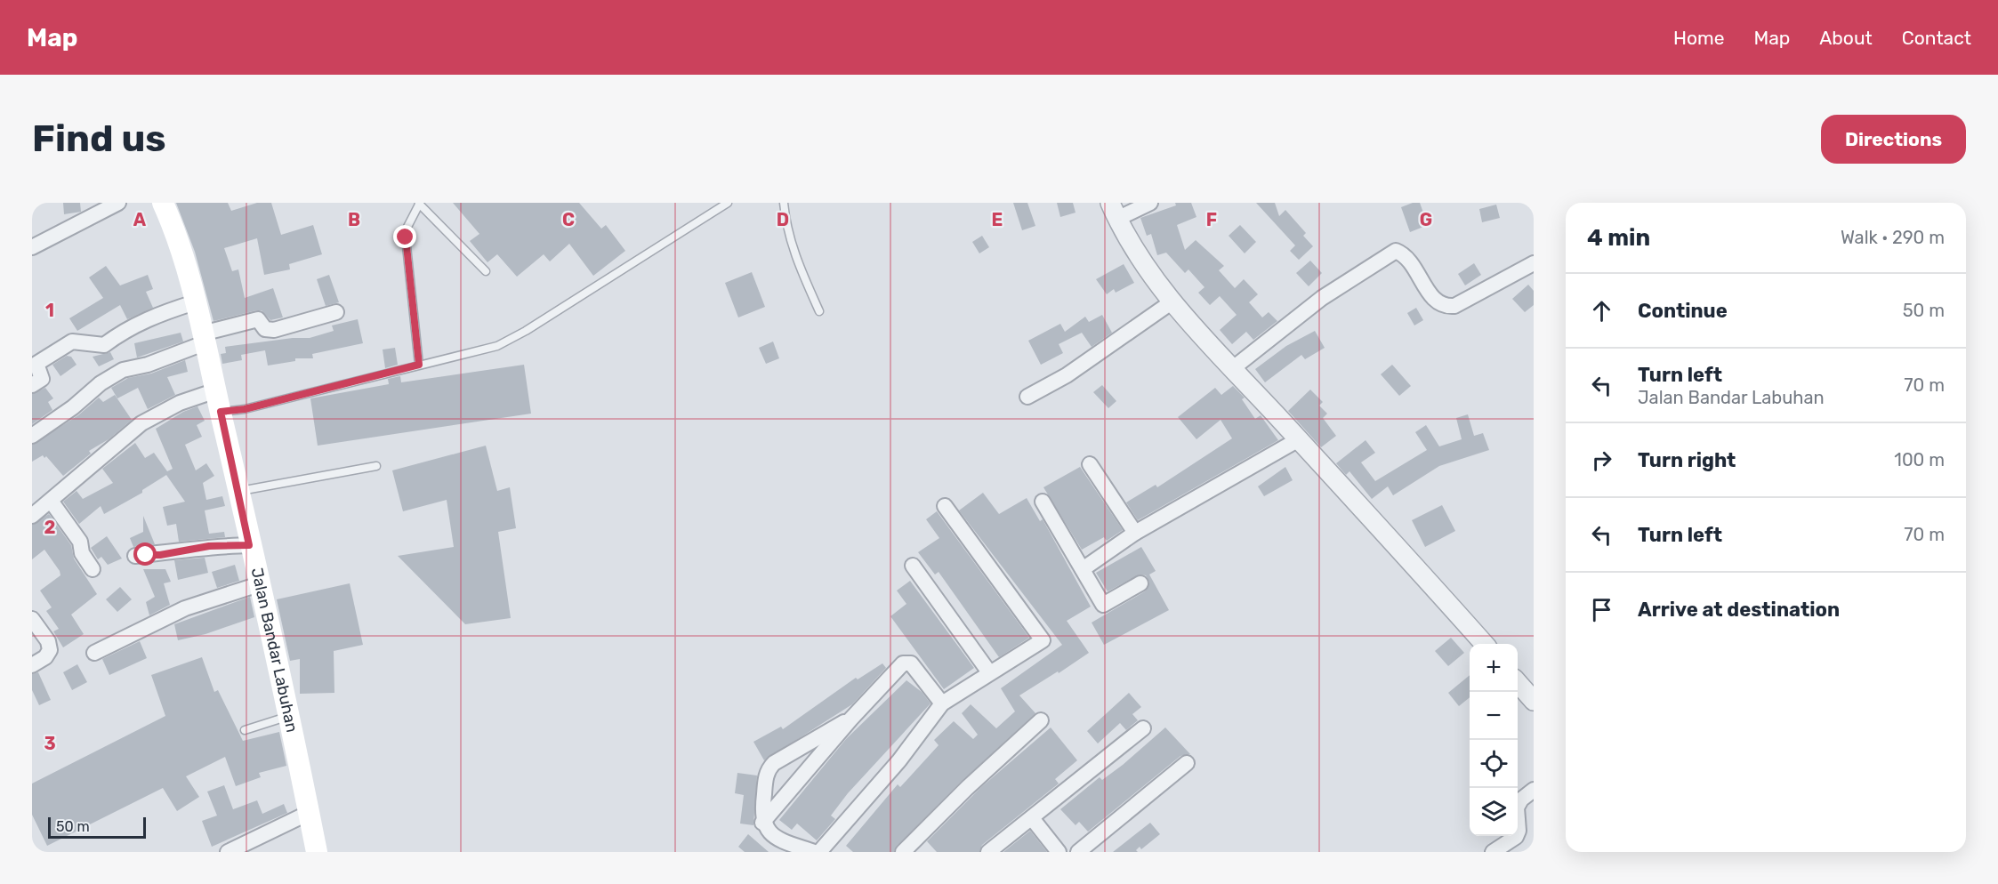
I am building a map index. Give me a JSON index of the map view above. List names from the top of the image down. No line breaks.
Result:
{"streets":{"main road":["Jalan Bandar Labuhan"]},"scale_bar":"50 m","page":{"header":"Map","nav":["Home","Map","About","Contact"],"buttons":"Directions","title":"Find us","heading":["4 min","Walk · 290 m"],"list":[["Continue","50 m"],["Turn left","Jalan Bandar Labuhan","70 m"],["Turn right","100 m"],["Turn left","70 m"],"Arrive at destination"],"map_buttons":["+","−"],"scale":"50 m"},"grid":{"columns":["A","B","C","D","E","F","G"],"rows":["1","2","3"]}}
